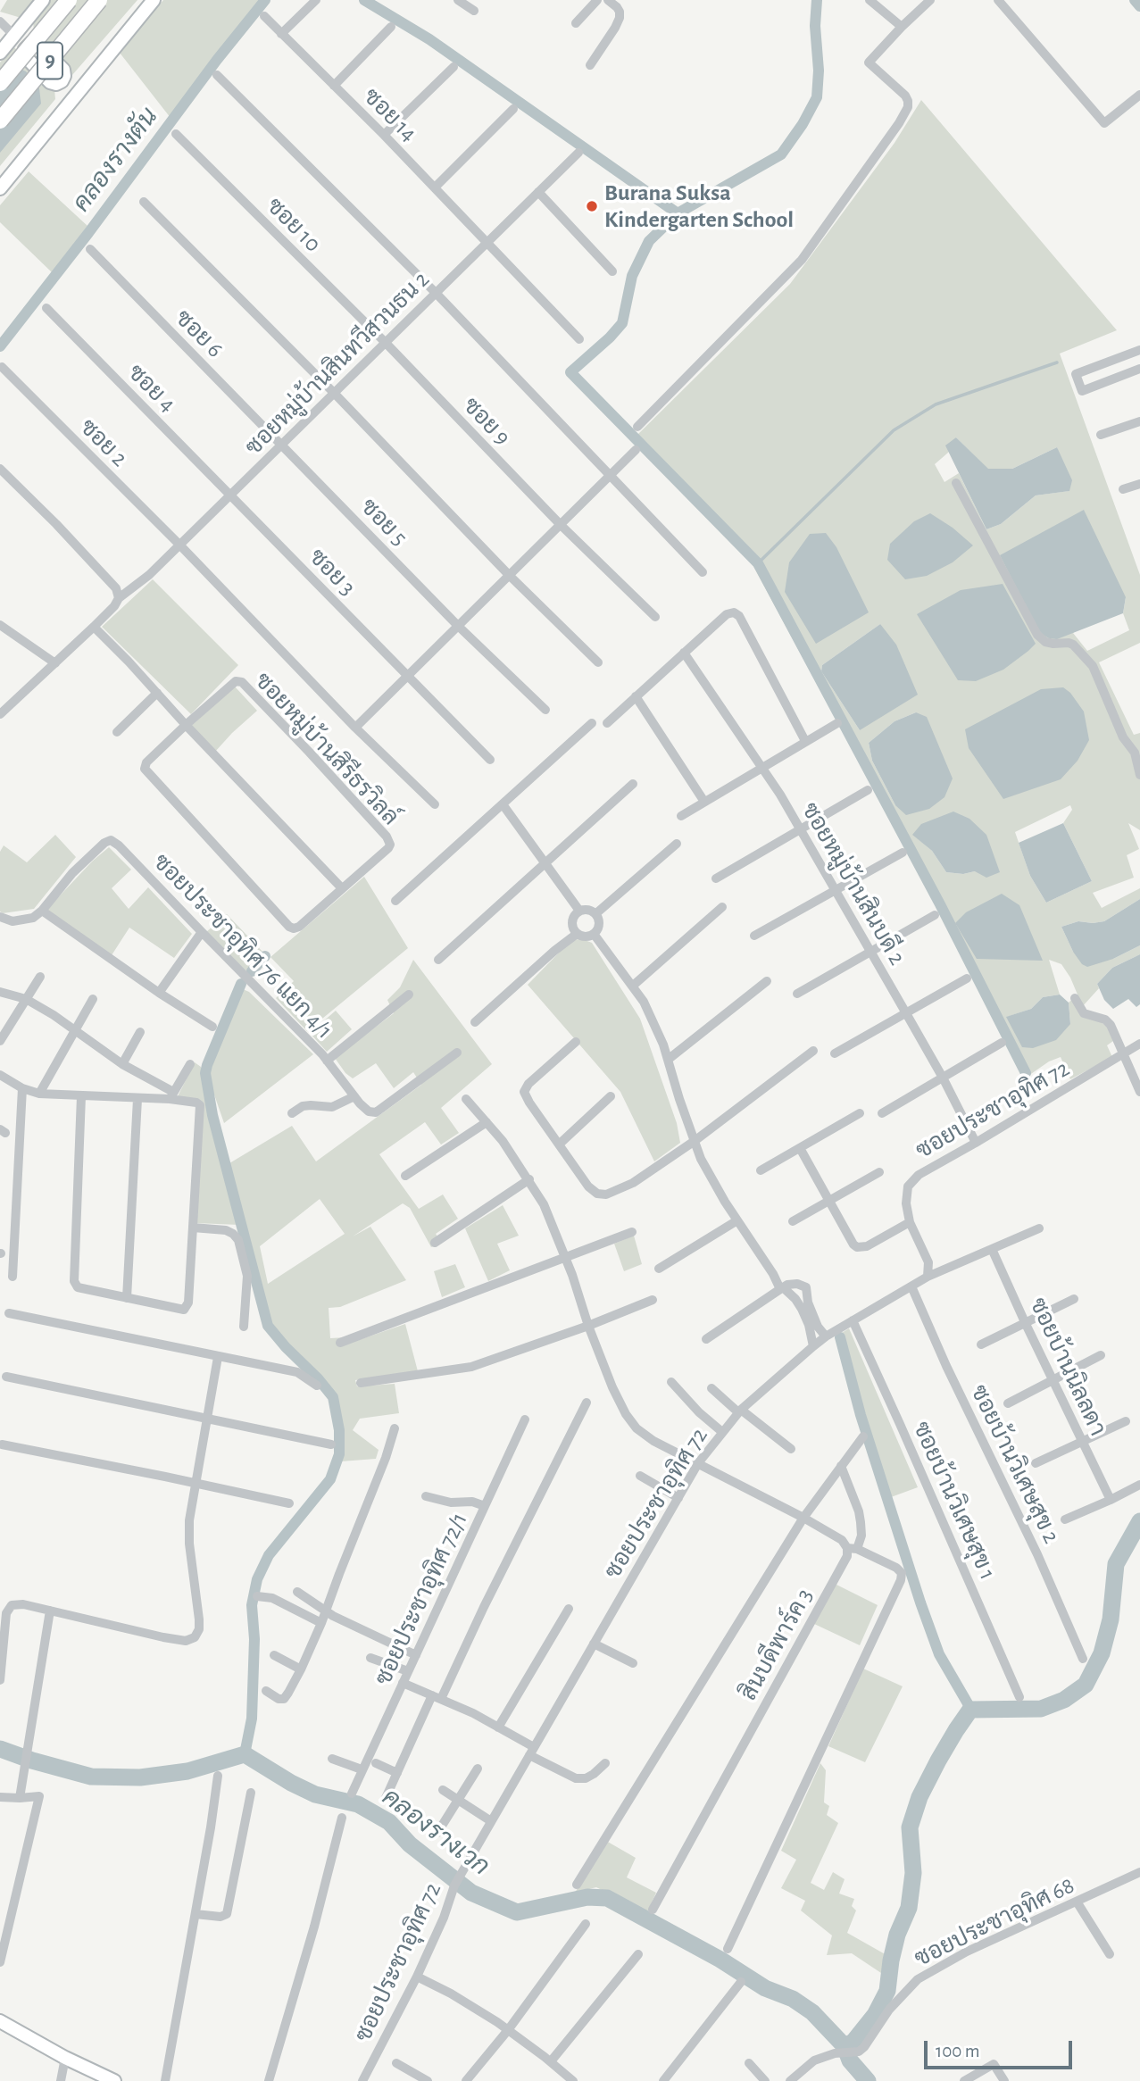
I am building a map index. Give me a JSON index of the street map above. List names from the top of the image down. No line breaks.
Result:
{"streets":{"highway":["9"],"street":["ซอย 14","ซอย 10","ซอย 6","ซอยหมู่บ้านสินทวีสวนธน 2","ซอย 4","ซอย 9","ซอย 2","ซอย 5","ซอย 3","ซอยหมู่บ้านสิรีธรวิลล์","ซอยหมู่บ้านสินบดี 2","ซอยประชาอุทิศ 76 แยก 4/1","ซอยประชาอุทิศ 72","ซอยบ้านนิลลดา","ซอยบ้านวิเศษสุข 2","ซอยบ้านวิเศษสุข 1","ซอยประชาอุทิศ 72/1","สินบดีพาร์ค 3","ซอยประชาอุทิศ 68"]},"crossings":[["ซอย 14","ซอยหมู่บ้านสินทวีสวนธน 2"],["ซอย 10","ซอยหมู่บ้านสินทวีสวนธน 2"],["ซอย 10","ซอย 9"],["ซอย 6","ซอยหมู่บ้านสินทวีสวนธน 2"],["ซอย 6","ซอย 5"],["ซอยหมู่บ้านสินทวีสวนธน 2","ซอย 4"],["ซอยหมู่บ้านสินทวีสวนธน 2","ซอย 9"],["ซอยหมู่บ้านสินทวีสวนธน 2","ซอย 2"],["ซอยหมู่บ้านสินทวีสวนธน 2","ซอย 5"],["ซอยหมู่บ้านสินทวีสวนธน 2","ซอย 3"],["ซอย 4","ซอย 3"],["ซอยหมู่บ้านสินบดี 2","ซอยประชาอุทิศ 72"],["ซอยประชาอุทิศ 72","ซอยบ้านวิเศษสุข 2"],["ซอยประชาอุทิศ 72","ซอยบ้านวิเศษสุข 1"]],"water":["คลองรางตัน","คลองรางเวก"],"places":["Burana Suksa Kindergarten School"],"scale_bar":"100 m"}
